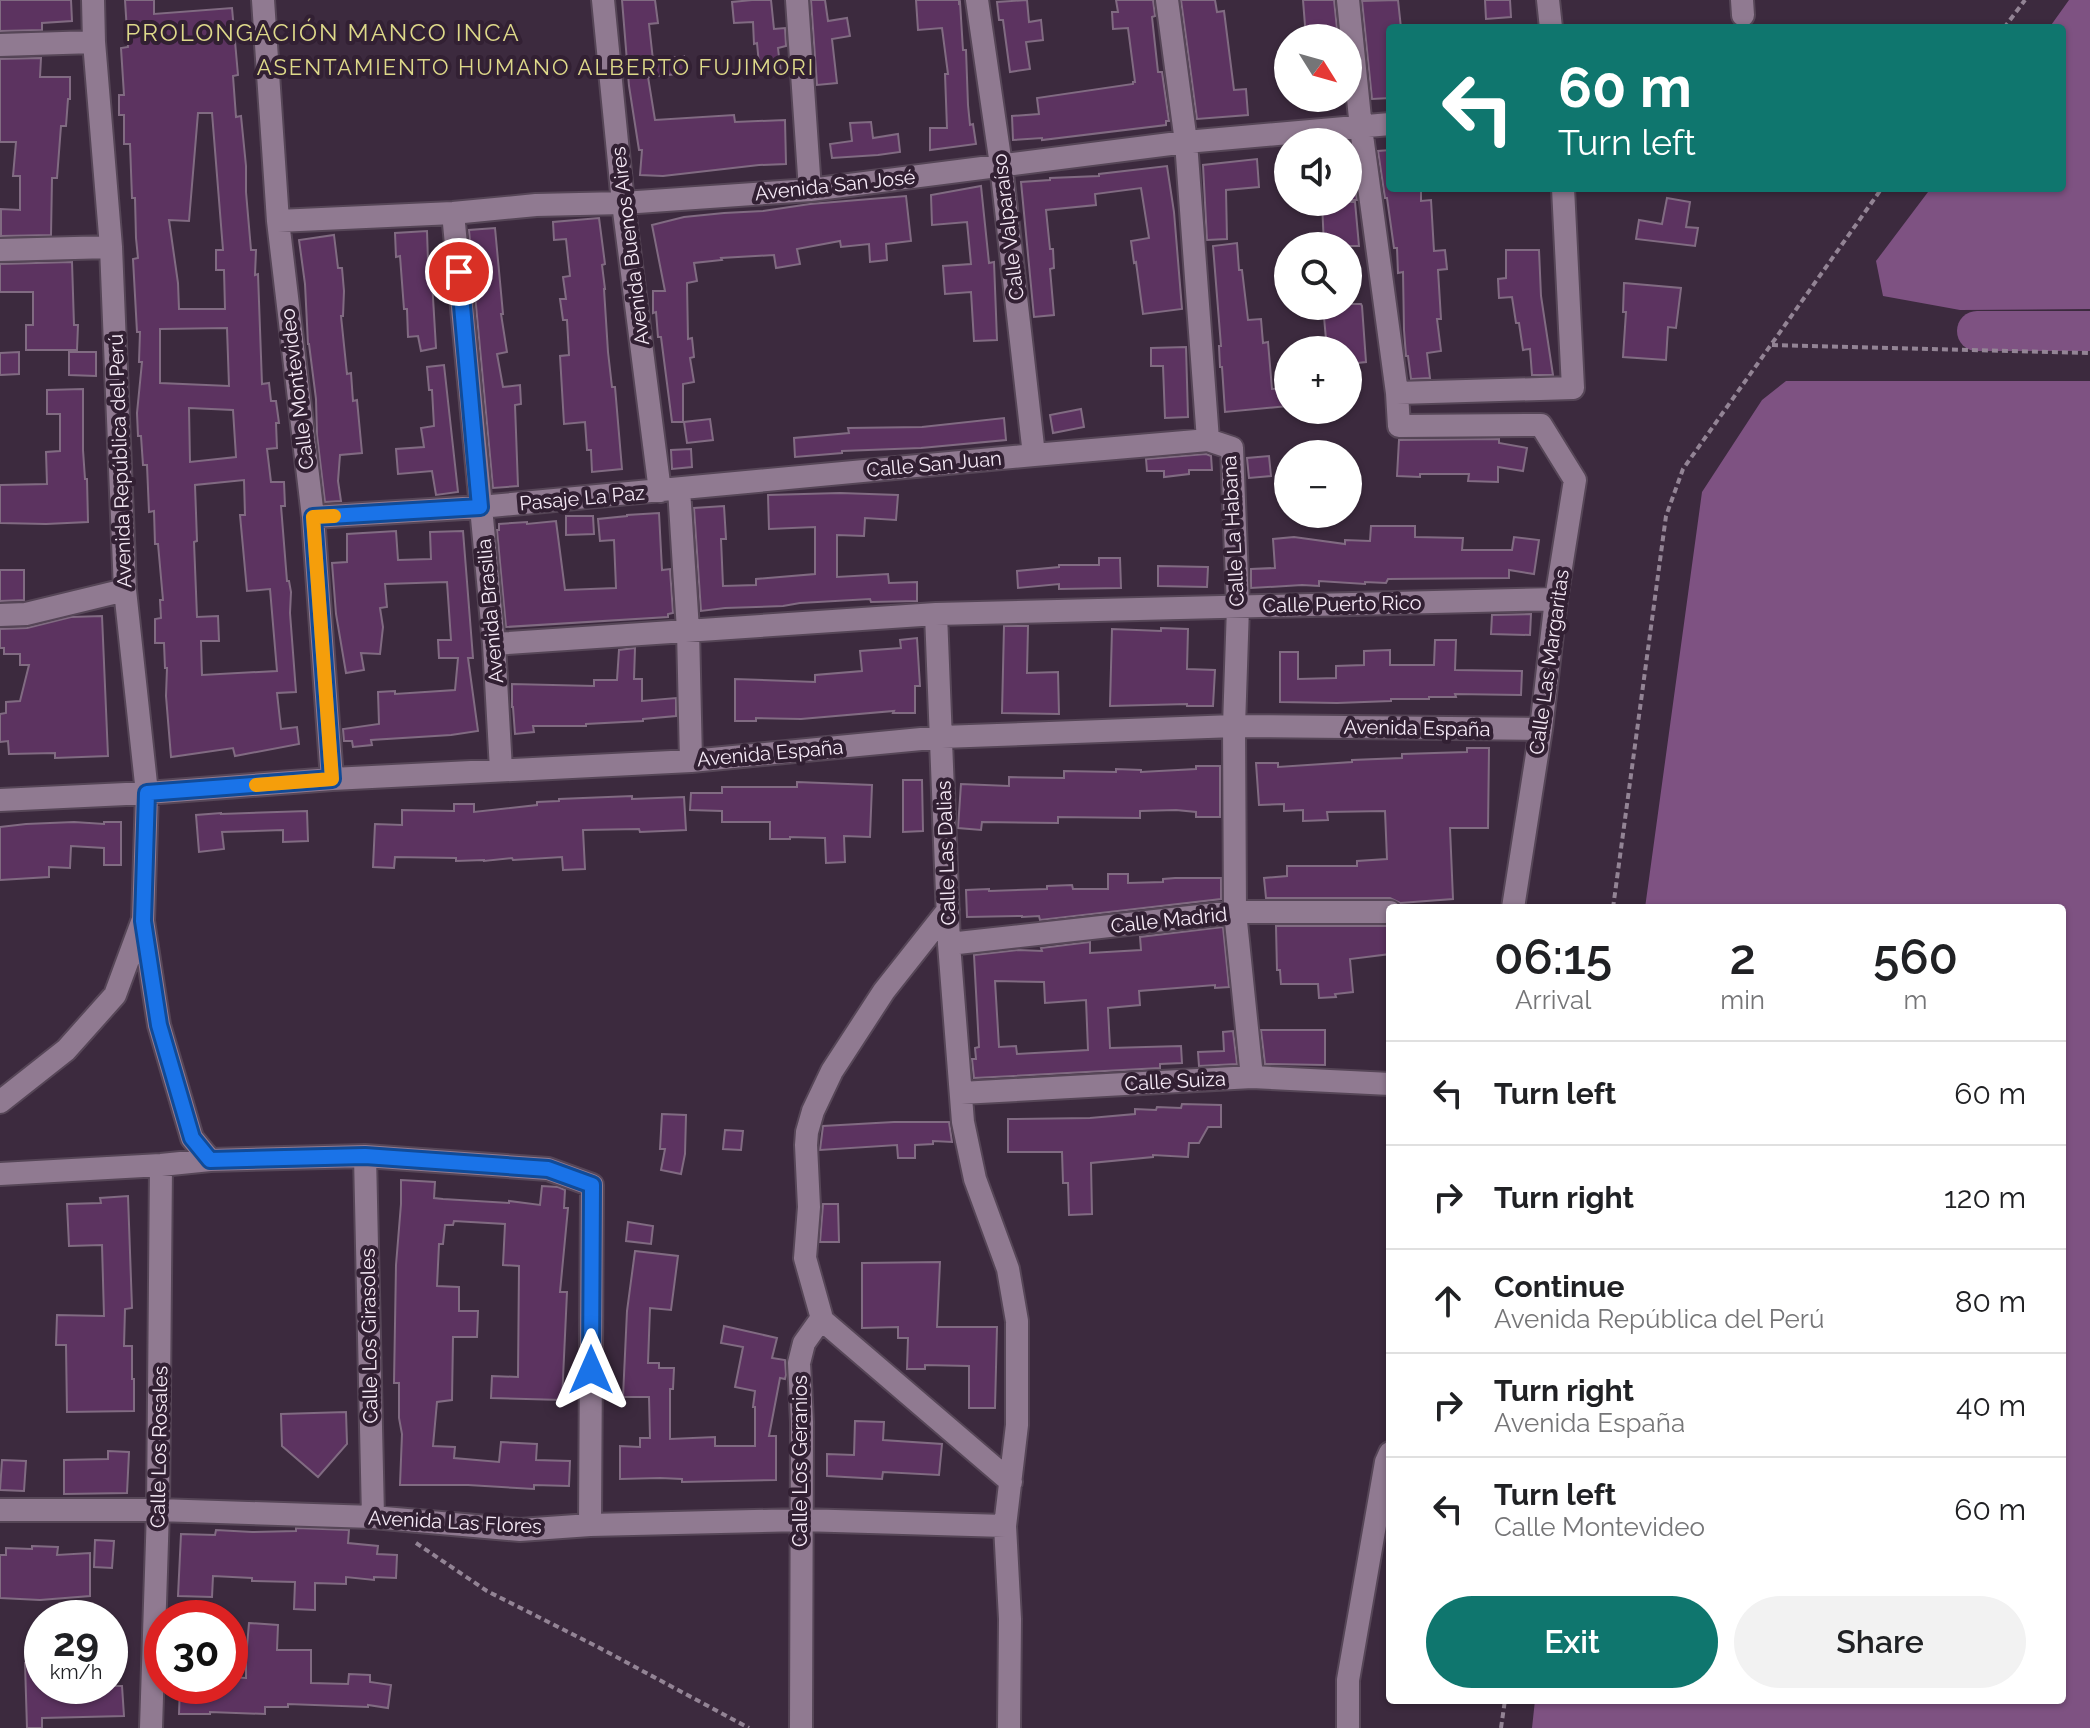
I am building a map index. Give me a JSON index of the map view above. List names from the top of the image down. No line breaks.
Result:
{"streets":{"street":["Avenida San José","Calle Valparaíso","Avenida Buenos Aires","Calle Montevideo","Avenida República del Perú","Calle San Juan","Pasaje La Paz","Calle La Habana","Calle Puerto Rico","Avenida Brasilia","Calle Las Margaritas","Avenida España","Calle Las Dalias","Calle Madrid","Calle Suiza","Calle Los Girasoles","Calle Los Rosales","Calle Los Geranios","Avenida Las Flores"]},"crossings":[["Avenida San José","Calle Valparaíso"],["Avenida San José","Avenida Buenos Aires"],["Avenida San José","Calle Montevideo"],["Avenida San José","Calle La Habana"],["Avenida San José","Avenida Brasilia"],["Calle Valparaíso","Calle San Juan"],["Avenida Buenos Aires","Calle San Juan"],["Avenida Buenos Aires","Pasaje La Paz"],["Avenida Buenos Aires","Calle Puerto Rico"],["Avenida Buenos Aires","Avenida España"],["Calle Montevideo","Pasaje La Paz"],["Calle Montevideo","Avenida España"],["Avenida República del Perú","Avenida España"],["Calle San Juan","Pasaje La Paz"],["Calle San Juan","Calle La Habana"],["Pasaje La Paz","Avenida Brasilia"],["Calle La Habana","Calle Puerto Rico"],["Calle La Habana","Avenida España"],["Calle La Habana","Calle Madrid"],["Calle La Habana","Calle Suiza"],["Calle Puerto Rico","Avenida Brasilia"],["Calle Puerto Rico","Calle Las Margaritas"],["Calle Puerto Rico","Calle Las Dalias"],["Avenida Brasilia","Avenida España"],["Calle Las Margaritas","Avenida España"],["Avenida España","Calle Las Dalias"],["Calle Las Dalias","Calle Madrid"],["Calle Las Dalias","Calle Suiza"],["Calle Las Dalias","Avenida Las Flores"],["Calle Los Girasoles","Avenida Las Flores"],["Calle Los Rosales","Avenida Las Flores"],["Calle Los Geranios","Avenida Las Flores"]],"districts":["PROLONGACIÓN MANCO INCA","ASENTAMIENTO HUMANO ALBERTO FUJIMORI"],"north":"bottom right","page":{"map_buttons":["+","−"],"turn":["60 m","Turn left"],"eta":["06:15","Arrival","2","min","560","m"],"list":[{"name":"Turn left","value":"60 m"},{"name":"Turn right","value":"120 m"},{"name":"Continue","note":"Avenida República del Perú","value":"80 m"},{"name":"Turn right","note":"Avenida España","value":"40 m"},{"name":"Turn left","note":"Calle Montevideo","value":"60 m"}],"buttons":["Exit","Share"],"speed":"29 km/h","limit":"30"}}
